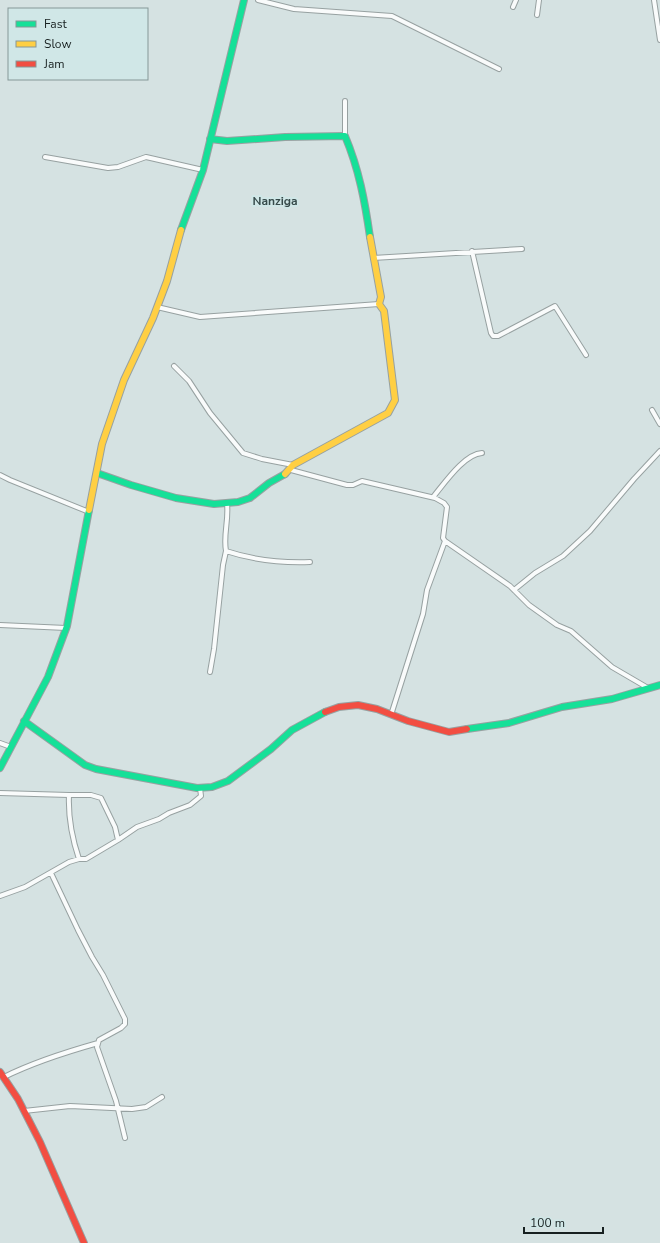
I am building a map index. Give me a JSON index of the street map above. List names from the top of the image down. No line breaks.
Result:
{"districts":["Nanziga"],"legend":["Fast","Slow","Jam"],"scale_bar":"100 m"}
